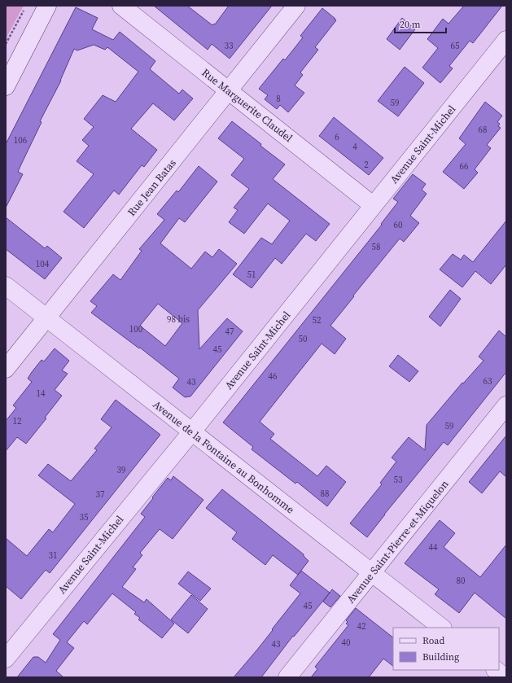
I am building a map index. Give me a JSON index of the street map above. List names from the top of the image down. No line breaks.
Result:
{"streets":{"street":["Rue Marguerite Claudel","Avenue Saint-Michel","Rue Jean Batas","Avenue de la Fontaine au Bonhomme","Avenue Saint-Pierre-et-Miquelon"]},"crossings":[["Rue Marguerite Claudel","Avenue Saint-Michel"],["Rue Marguerite Claudel","Rue Jean Batas"],["Avenue Saint-Michel","Avenue de la Fontaine au Bonhomme"],["Rue Jean Batas","Avenue de la Fontaine au Bonhomme"],["Avenue de la Fontaine au Bonhomme","Avenue Saint-Pierre-et-Miquelon"]],"house_numbers":["33","65","8","59","68","6","106","4","2","66","60","58","104","51","98 bis","52","100","47","50","45","46","63","43","14","12","59","39","53","88","37","35","44","31","80","45","42","40","43"],"legend":["Road","Building"],"scale_bar":"20 m"}
